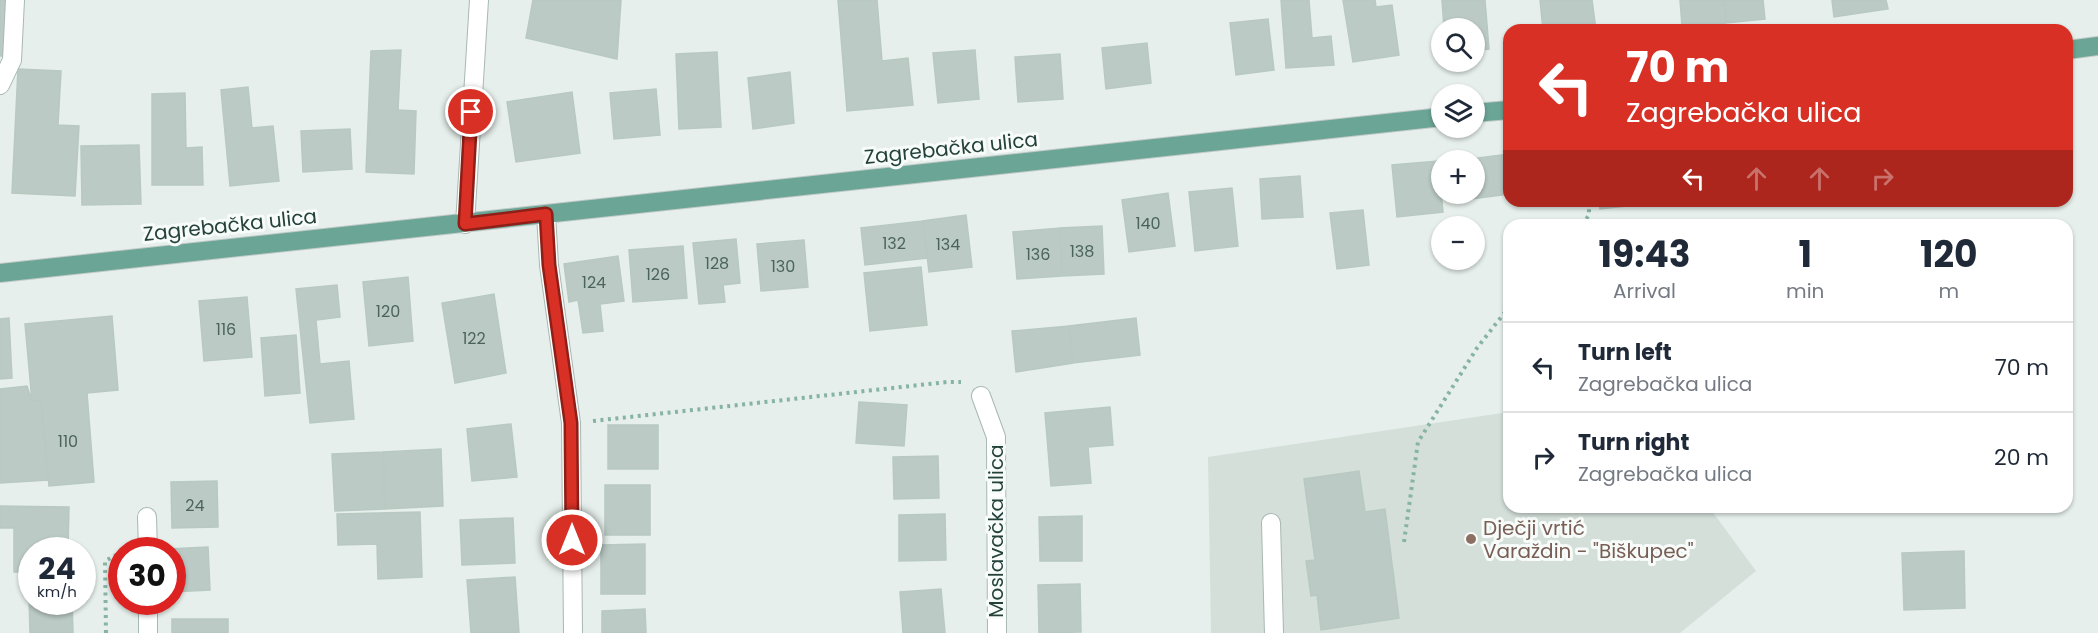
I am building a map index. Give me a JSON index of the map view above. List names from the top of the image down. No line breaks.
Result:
{"streets":{"main road":["Zagrebačka ulica"],"street":["Moslavačka ulica"]},"places":["Dječji vrtić Varaždin - \"Biškupec\""],"house_numbers":["140","132","134","138","136","128","130","126","124","120","116","122","110","24"],"page":{"map_buttons":["+","−"],"turn":["70 m","Zagrebačka ulica"],"eta":["19:43","Arrival","1","min","120","m"],"list":[{"name":"Turn left","note":"Zagrebačka ulica","value":"70 m"},{"name":"Turn right","note":"Zagrebačka ulica","value":"20 m"}],"speed":"24 km/h","limit":"30"}}
